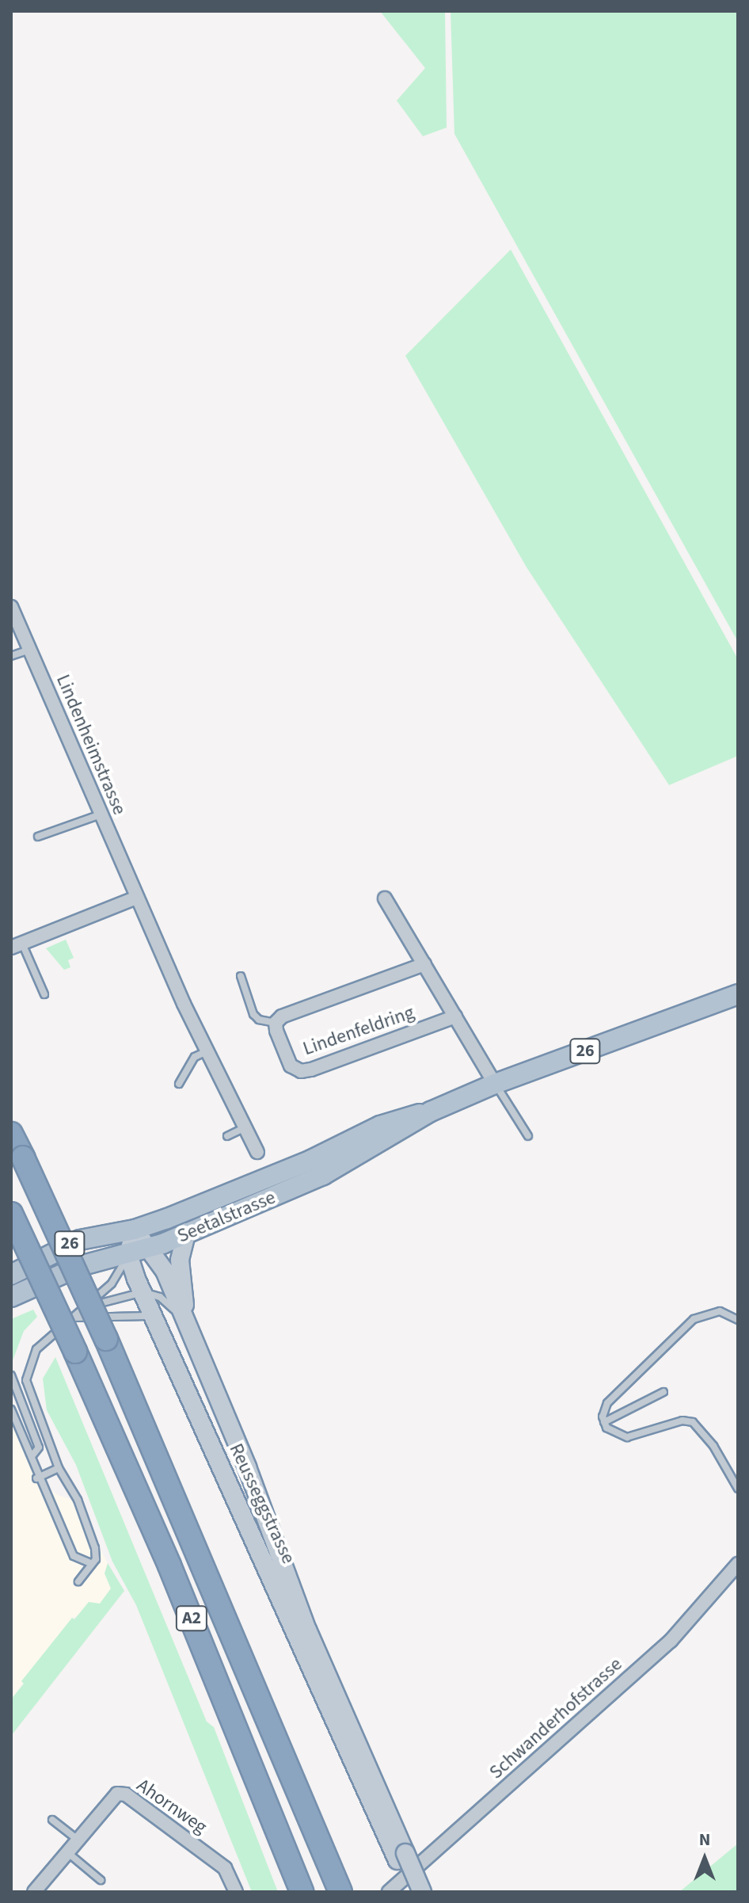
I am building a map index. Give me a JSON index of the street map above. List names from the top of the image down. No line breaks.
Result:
{"streets":{"highway":["A2"],"main road":["26","Seetalstrasse","Reusseggstrasse"],"street":["Lindenheimstrasse","Lindenfeldring","Schwanderhofstrasse","Ahornweg"]},"crossings":[["Seetalstrasse","Reusseggstrasse"]],"north":"top"}
